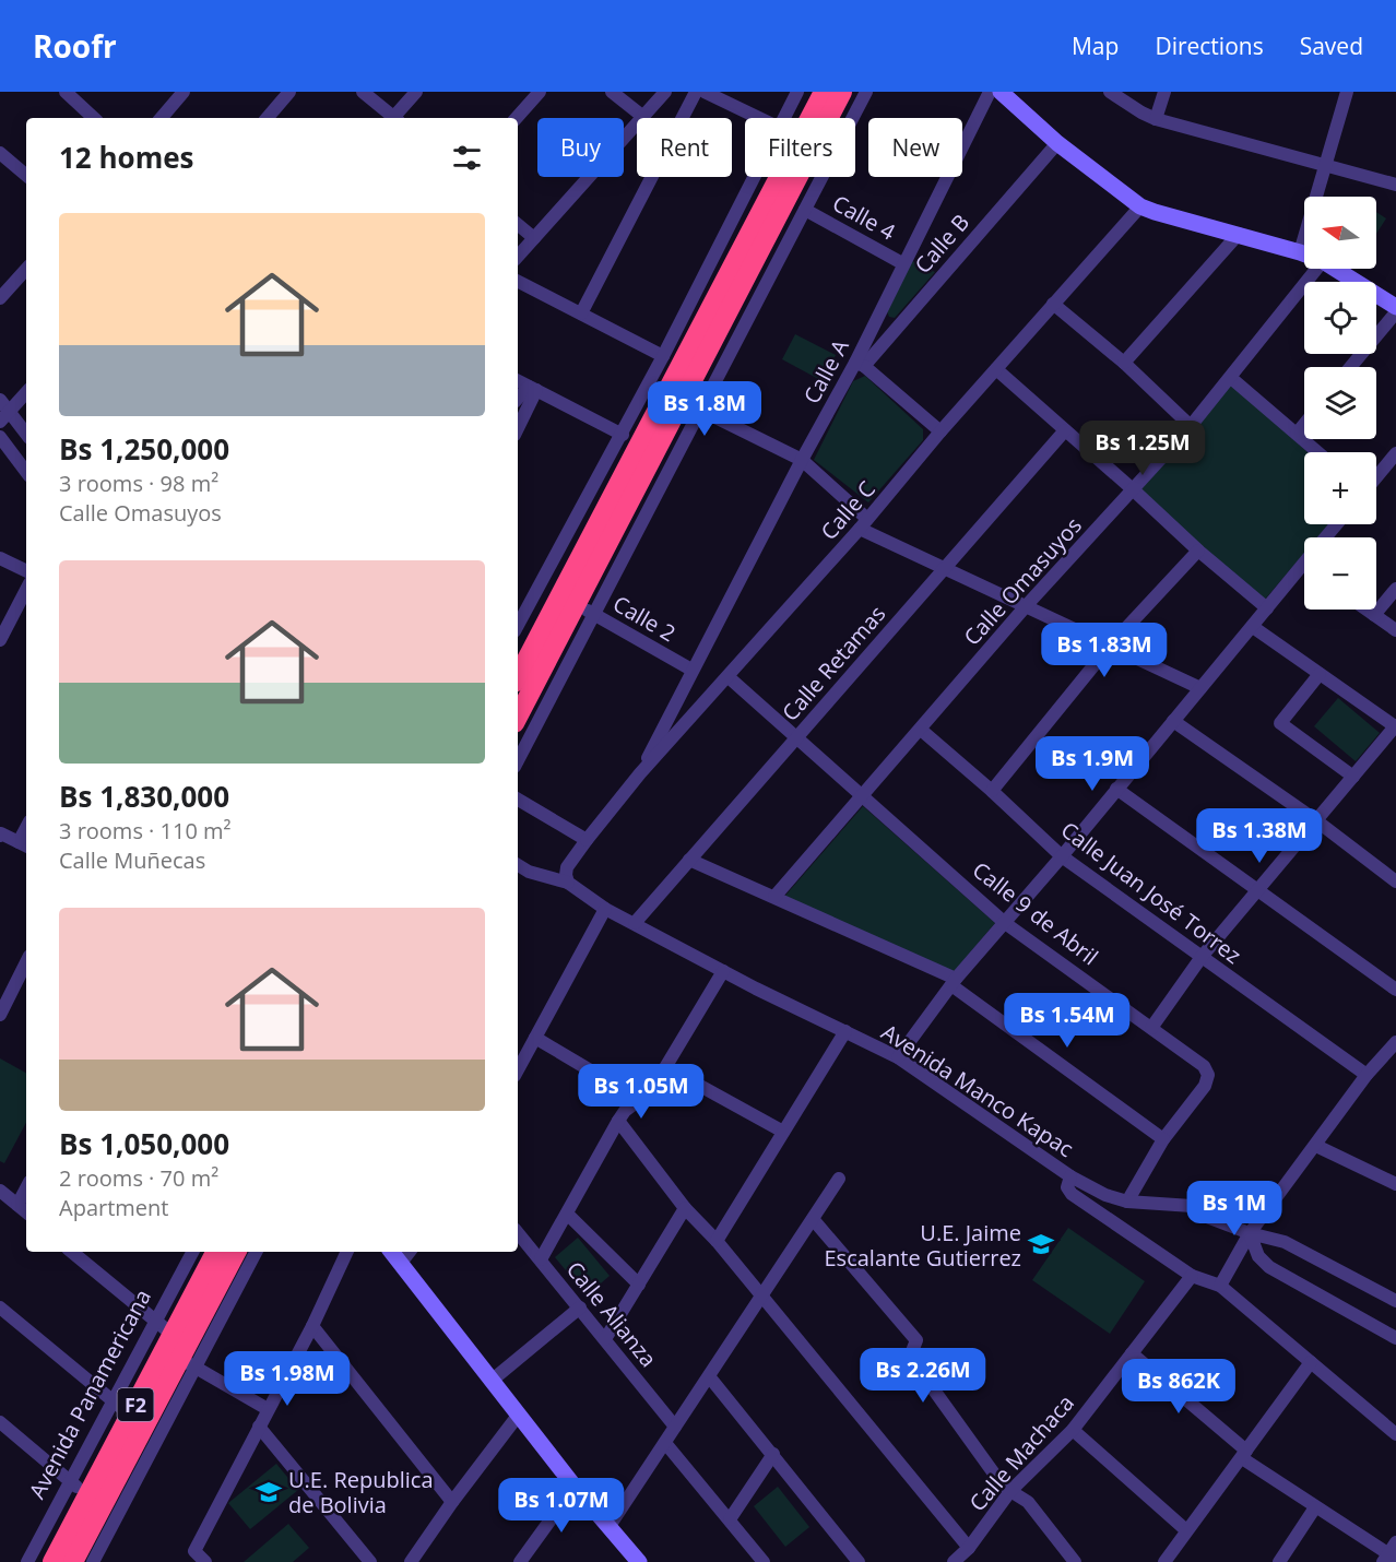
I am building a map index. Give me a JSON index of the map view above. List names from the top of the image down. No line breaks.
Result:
{"streets":{"highway":["F2"],"street":["Calle 4","Calle B","Calle A","Calle C","Calle Omasuyos","Calle 2","Calle Retamas","Calle Juan José Torrez","Calle 9 de Abril","Avenida Manco Kapac","Calle Alianza","Avenida Panamericana","Calle Machaca"]},"crossings":[["Calle 4","Calle A"],["Calle B","Calle A"],["Calle A","Calle C"],["Calle A","Calle 2"],["Calle C","Calle 9 de Abril"],["Calle Omasuyos","Calle Juan José Torrez"],["Calle Omasuyos","Calle 9 de Abril"],["Calle Retamas","Calle 9 de Abril"],["Calle Retamas","Avenida Manco Kapac"],["Avenida Manco Kapac","Calle Machaca"]],"places":{"school or university":["U.E. Jaime Escalante Gutierrez","U.E. Republica de Bolivia"]},"north":"left","page":{"header":"Roofr","nav":["Map","Directions","Saved"],"chip":["Buy","Rent","Filters","New"],"heading":"12 homes","map_buttons":["+","−"],"list":[{"name":"Bs 1,250,000","note":"3 rooms · 98 m² · Calle Omasuyos"},{"name":"Bs 1,830,000","note":"3 rooms · 110 m² · Calle Muñecas"},{"name":"Bs 1,050,000","note":"2 rooms · 70 m² · Apartment"}],"price":["Bs 1.8M","Bs 1.25M","Bs 1.83M","Bs 1.9M","Bs 1.38M","Bs 1.54M","Bs 1.05M","Bs 1M","Bs 2.26M","Bs 1.98M","Bs 862K","Bs 1.07M"]}}
